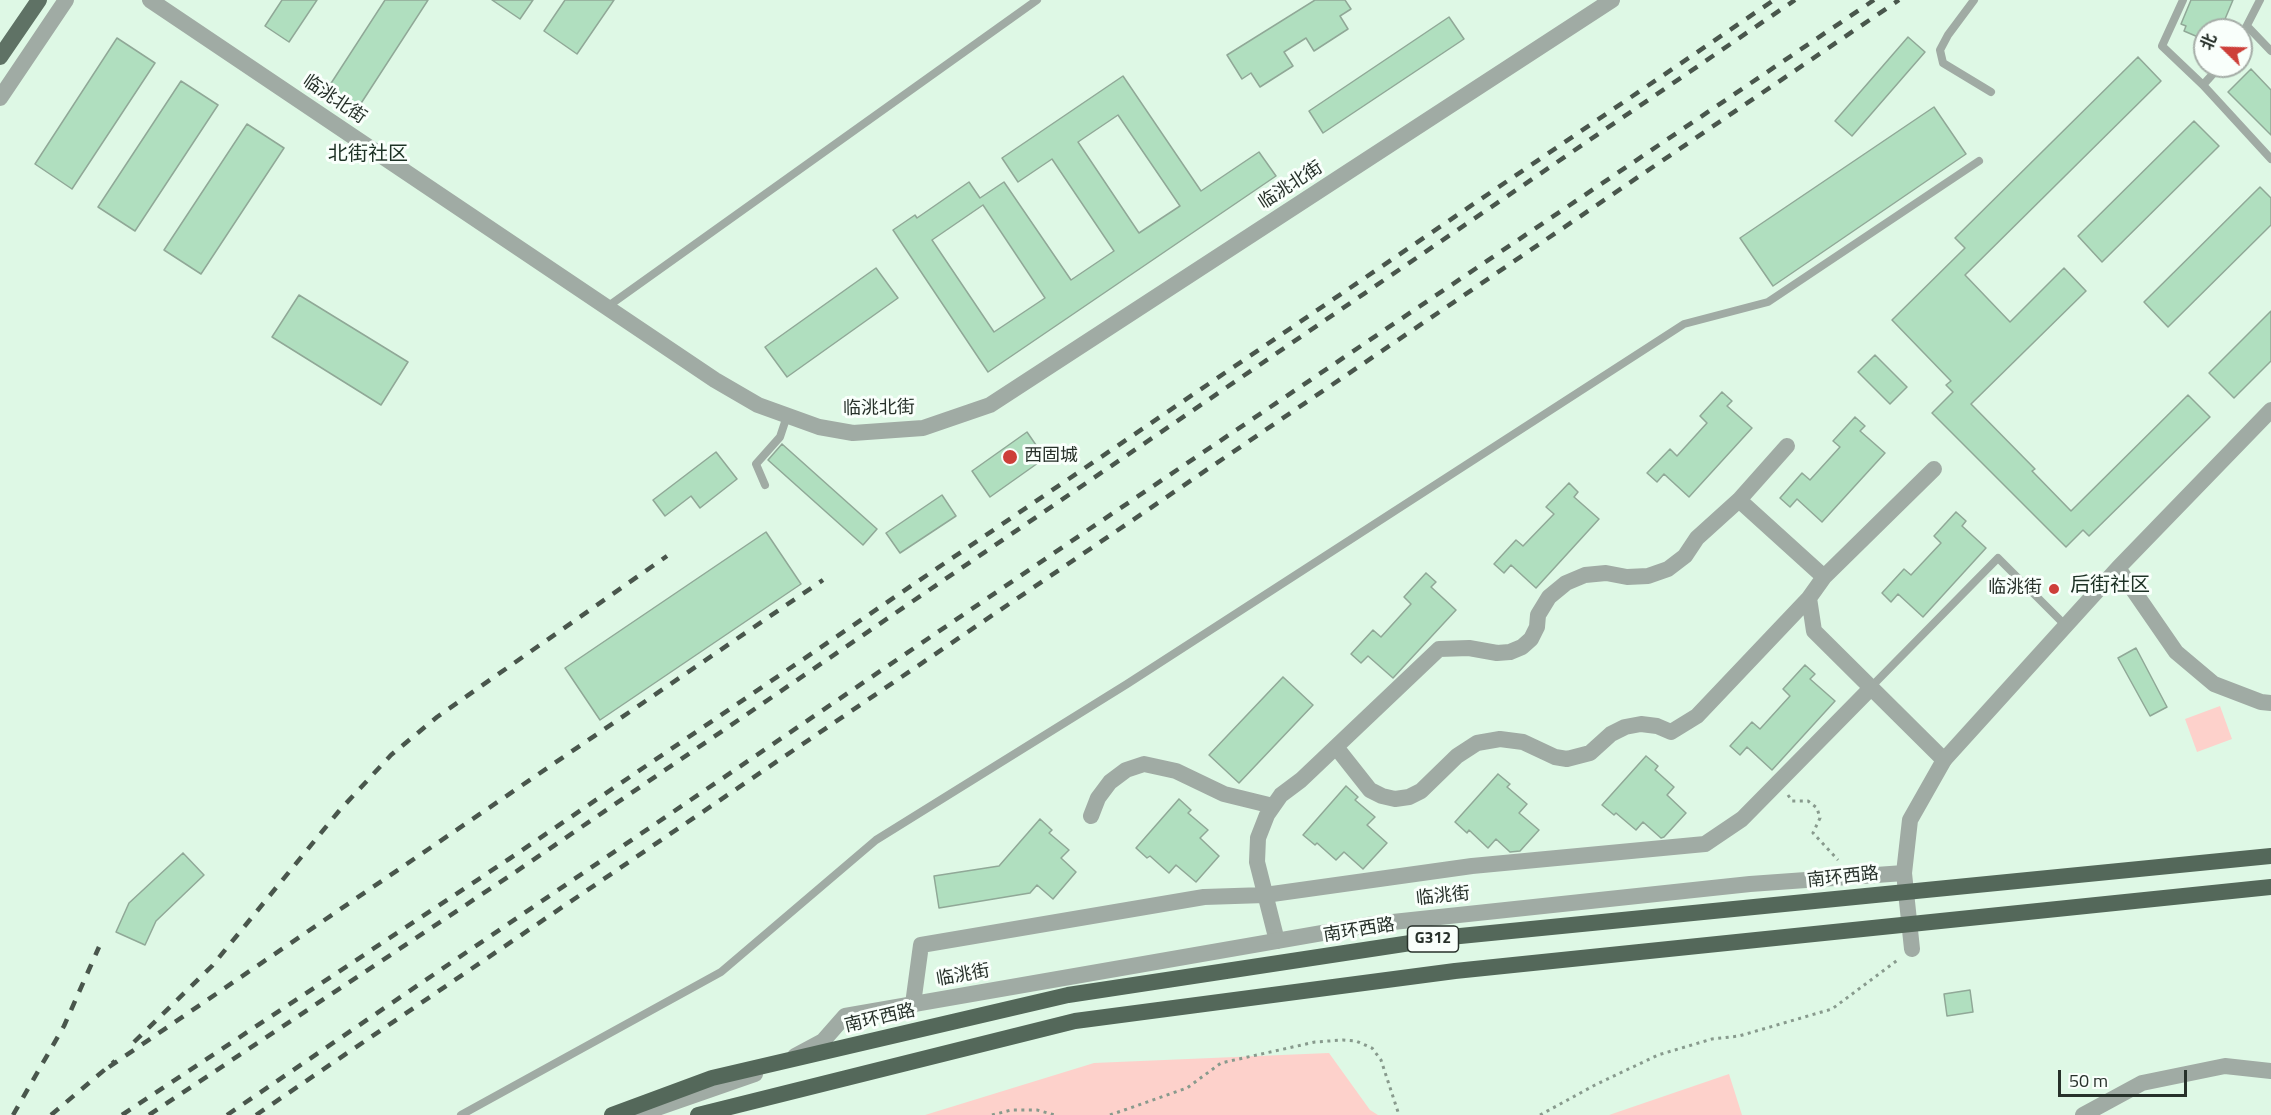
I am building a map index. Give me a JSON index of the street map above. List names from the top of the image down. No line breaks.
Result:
{"streets":{"highway":["南环西路","G312"],"street":["临洮北街","临洮街"]},"districts":["北街社区","后街社区"],"places":["西固城","临洮街"],"scale_bar":"50 m","north":"top left"}
